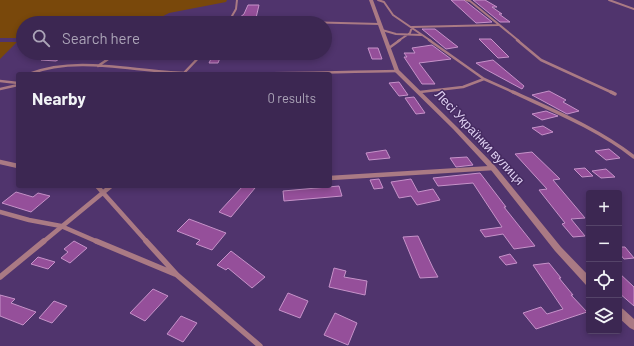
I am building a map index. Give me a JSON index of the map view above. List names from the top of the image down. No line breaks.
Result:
{"streets":{"street":["Лесі Українки вулиця"]},"page":{"search":"Search here","heading":["Nearby","0 results"],"map_buttons":["+","−"]}}
